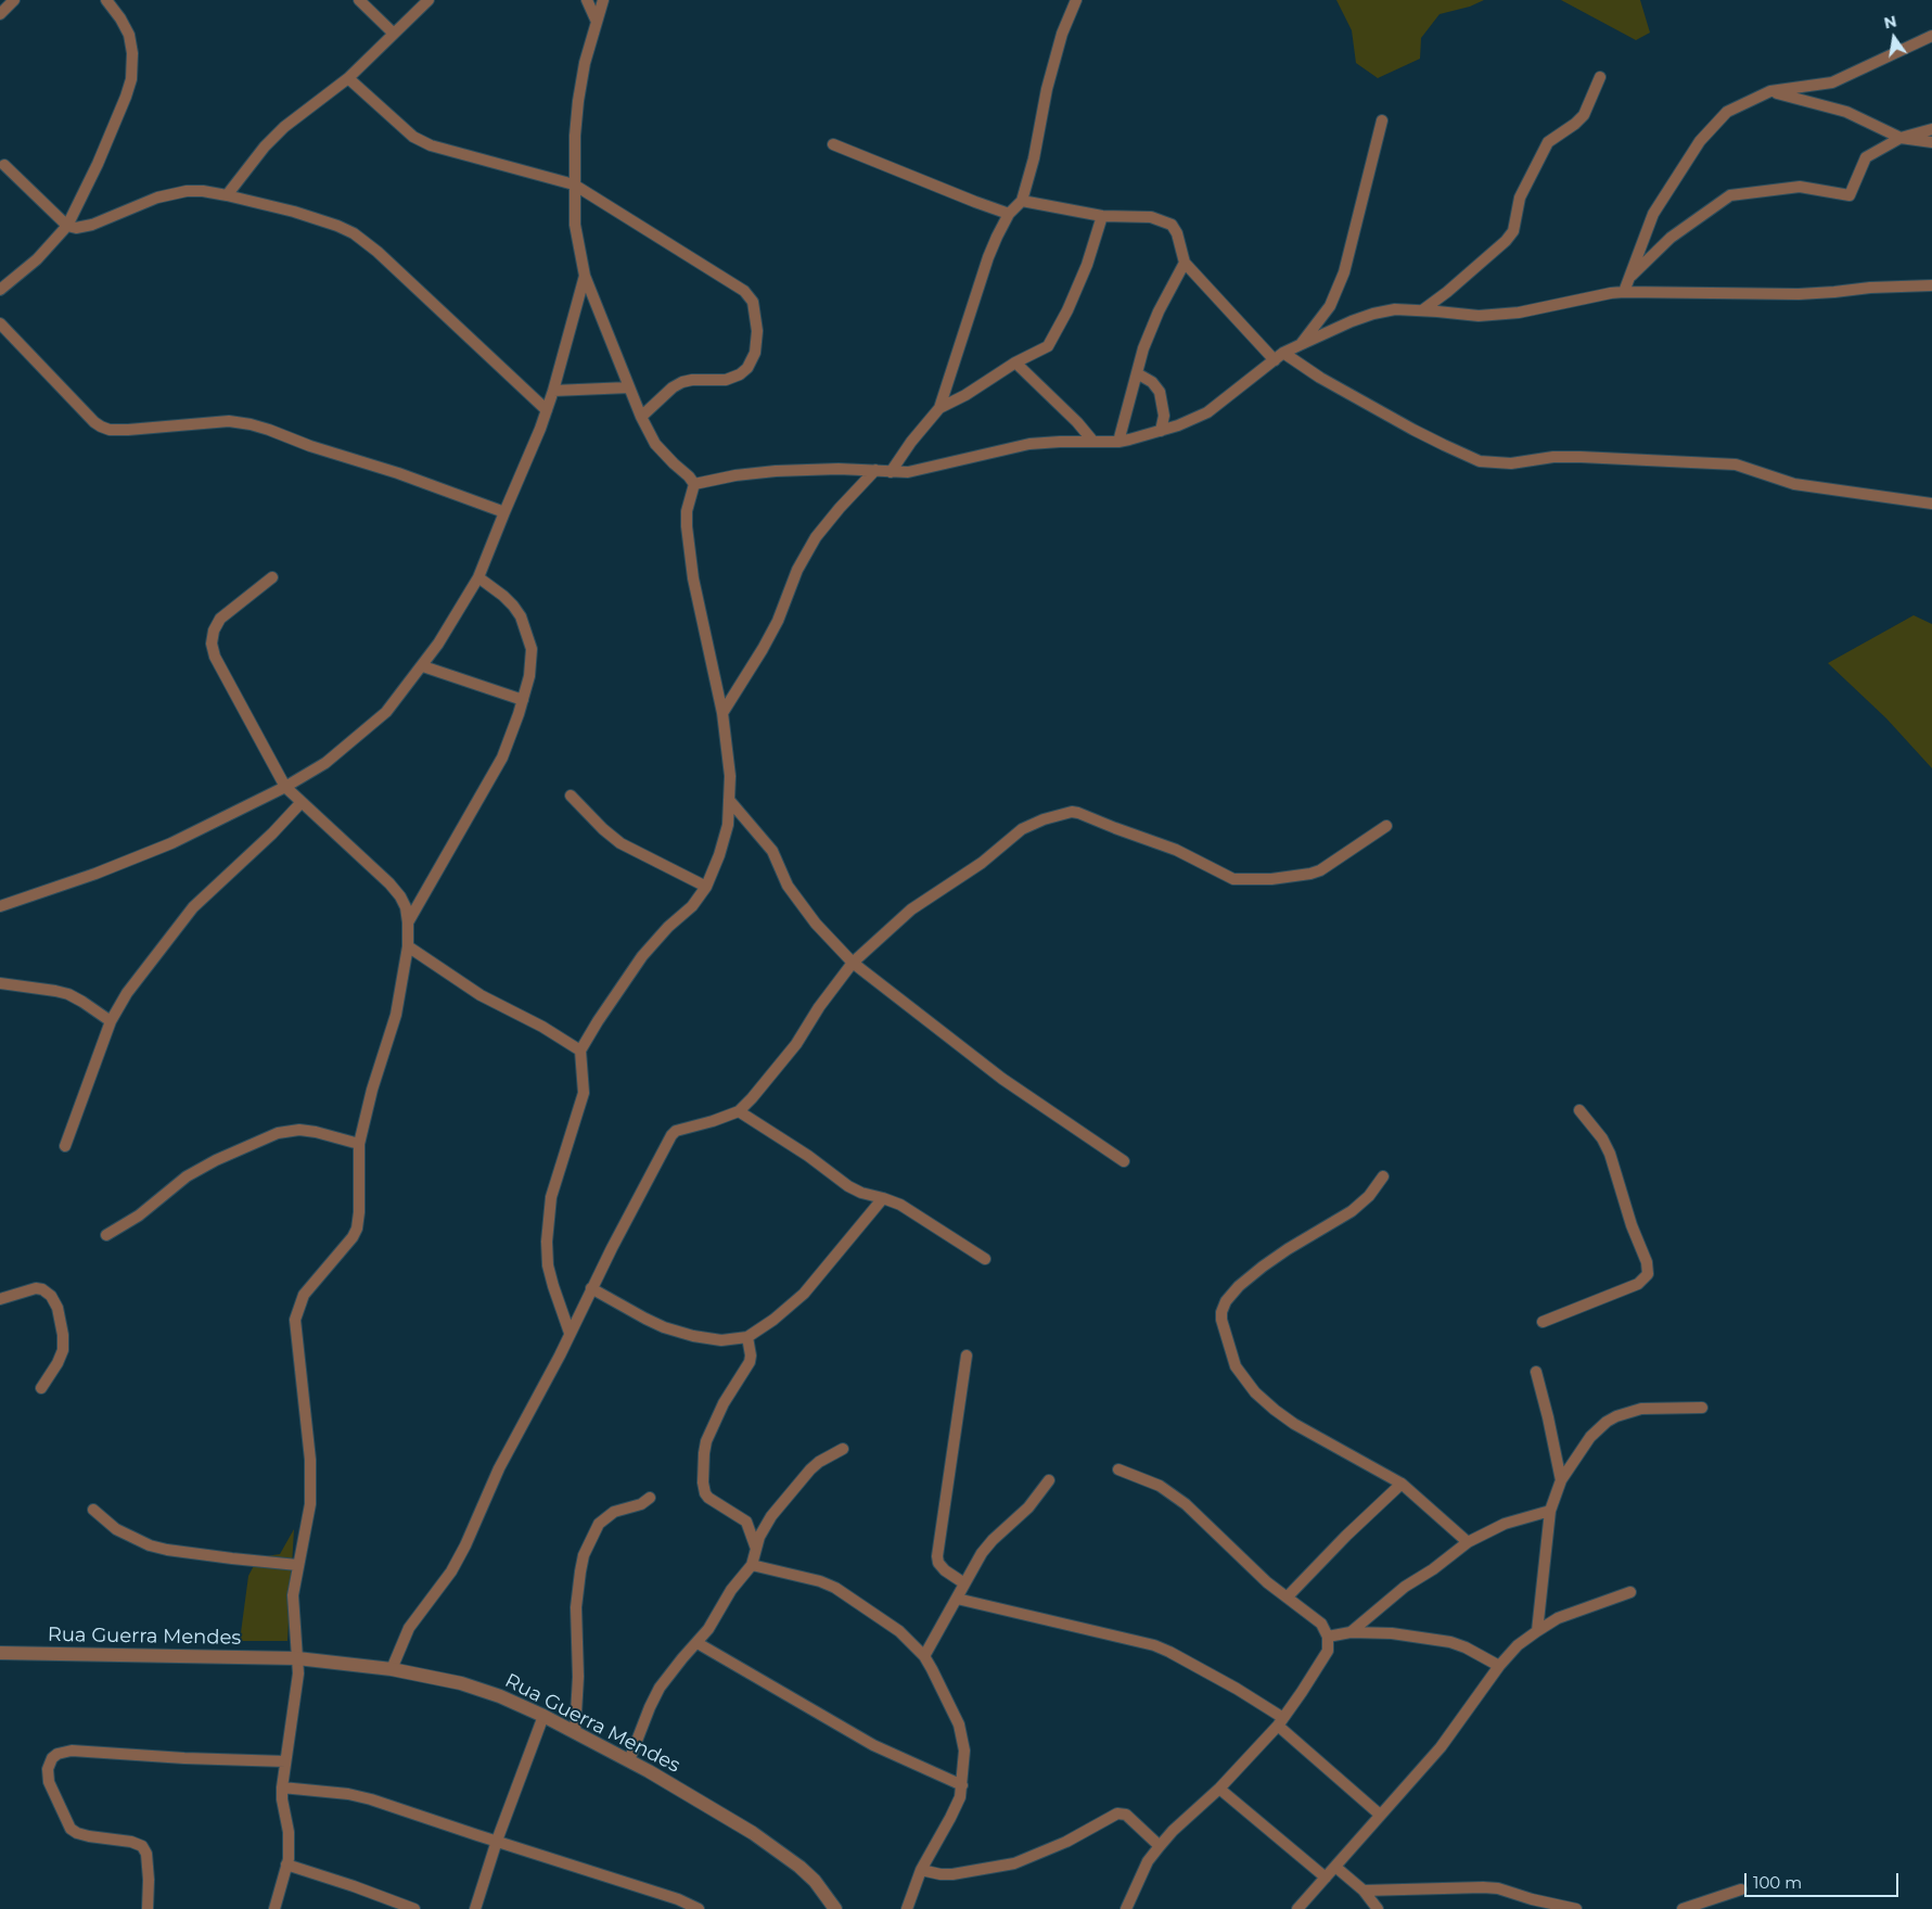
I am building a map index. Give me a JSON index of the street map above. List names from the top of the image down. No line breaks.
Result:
{"streets":{"street":["Rua Guerra Mendes"]},"scale_bar":"100 m","north":"top"}
